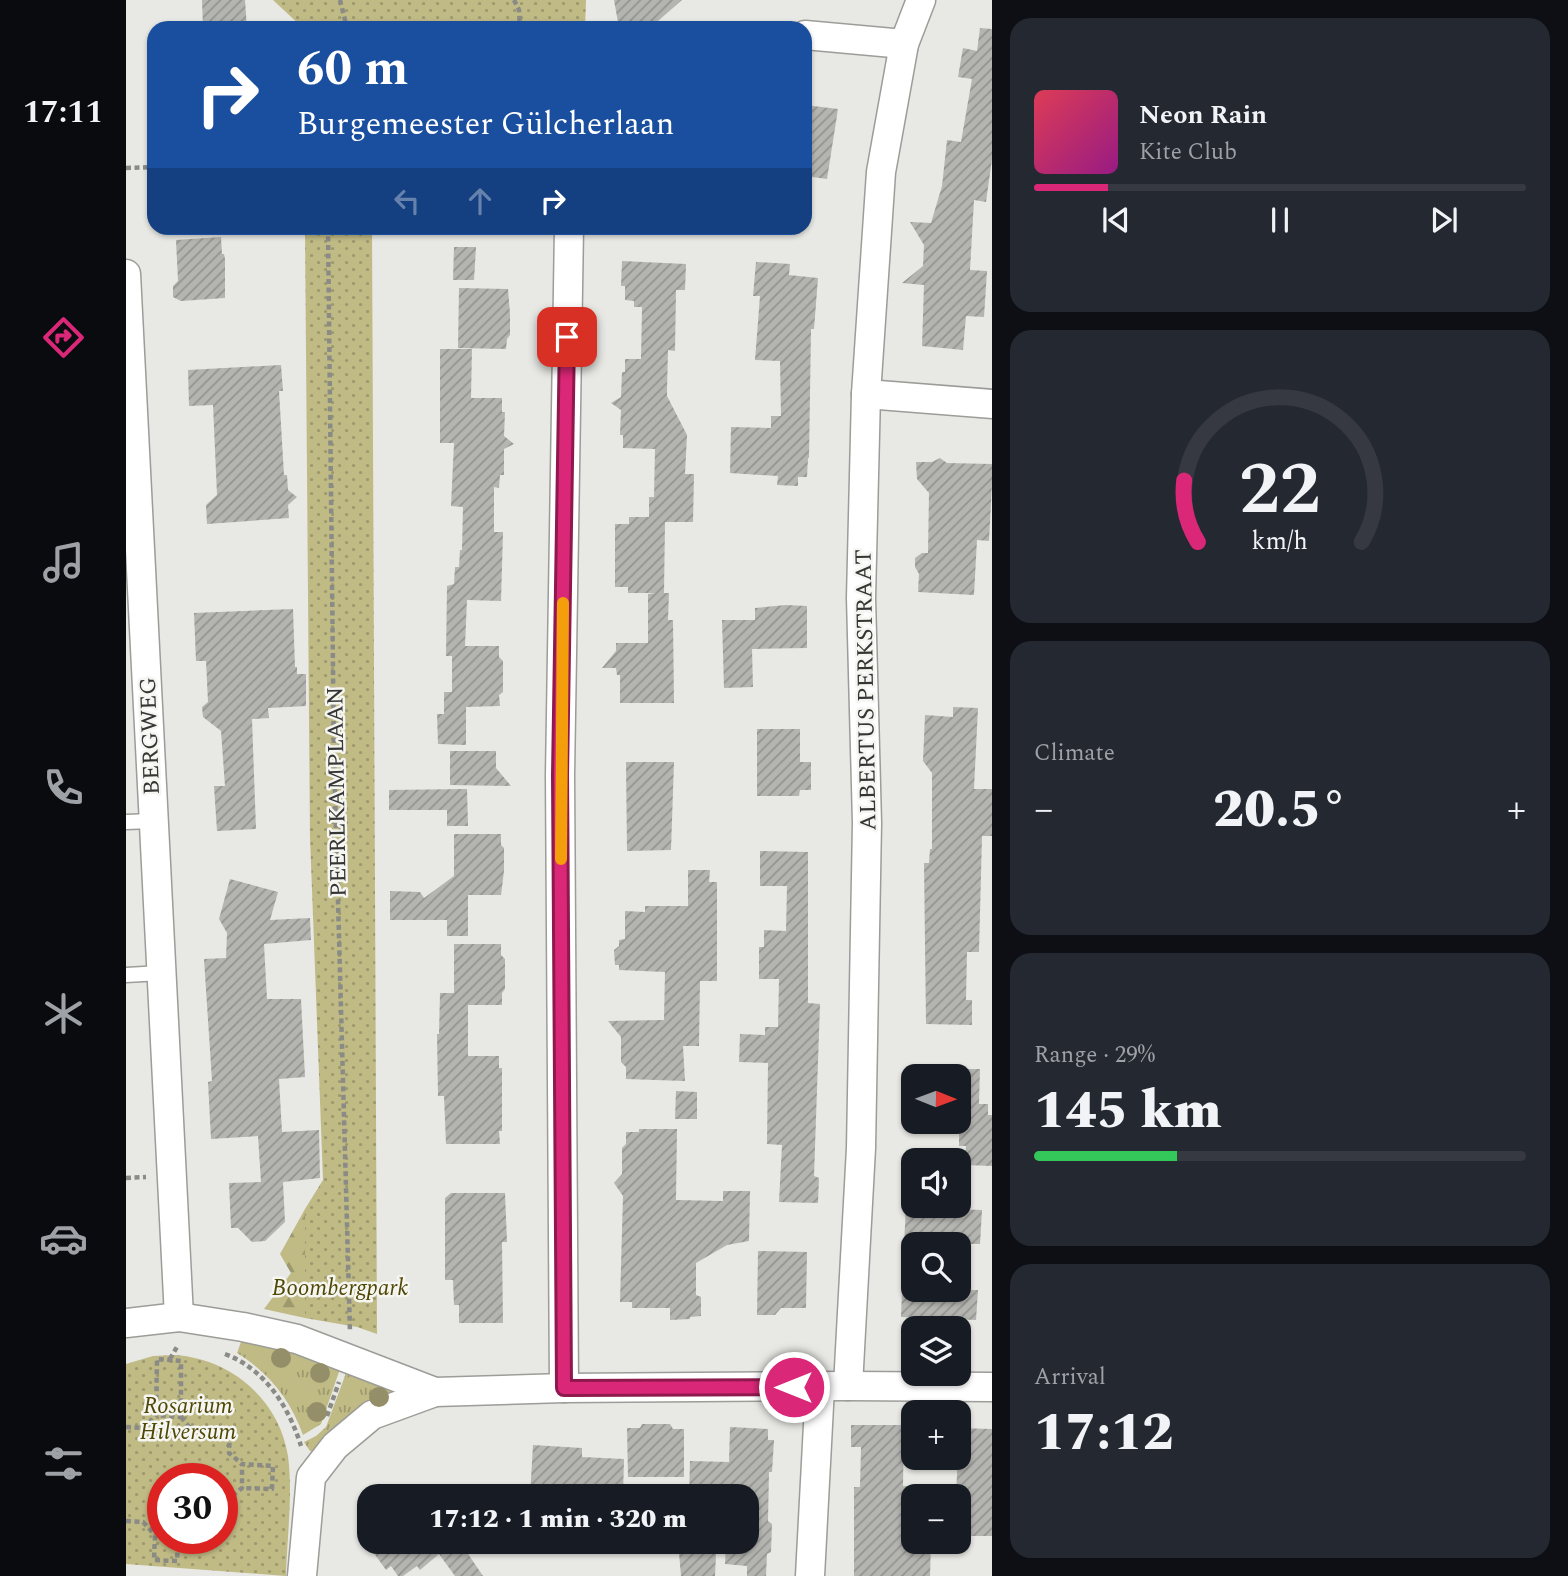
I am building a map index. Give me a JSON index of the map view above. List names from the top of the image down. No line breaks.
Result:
{"streets":{"street":["ALBERTUS PERKSTRAAT","BERGWEG"],"path":["PEERLKAMPLAAN"]},"parks":["Boombergpark","Rosarium Hilversum"],"north":"right","page":{"tabs":"17:11","turn":["60 m","Burgemeester Gülcherlaan"],"song":["Neon Rain","Kite Club"],"tile":["Climate",["Range · 29%","145 km"],["Arrival","17:12"]],"heat":["−","20.5°","+"],"map_buttons":["+","−"],"limit":"30","trip":"17:12 · 1 min · 320 m","gauge":["22","km/h"]}}
